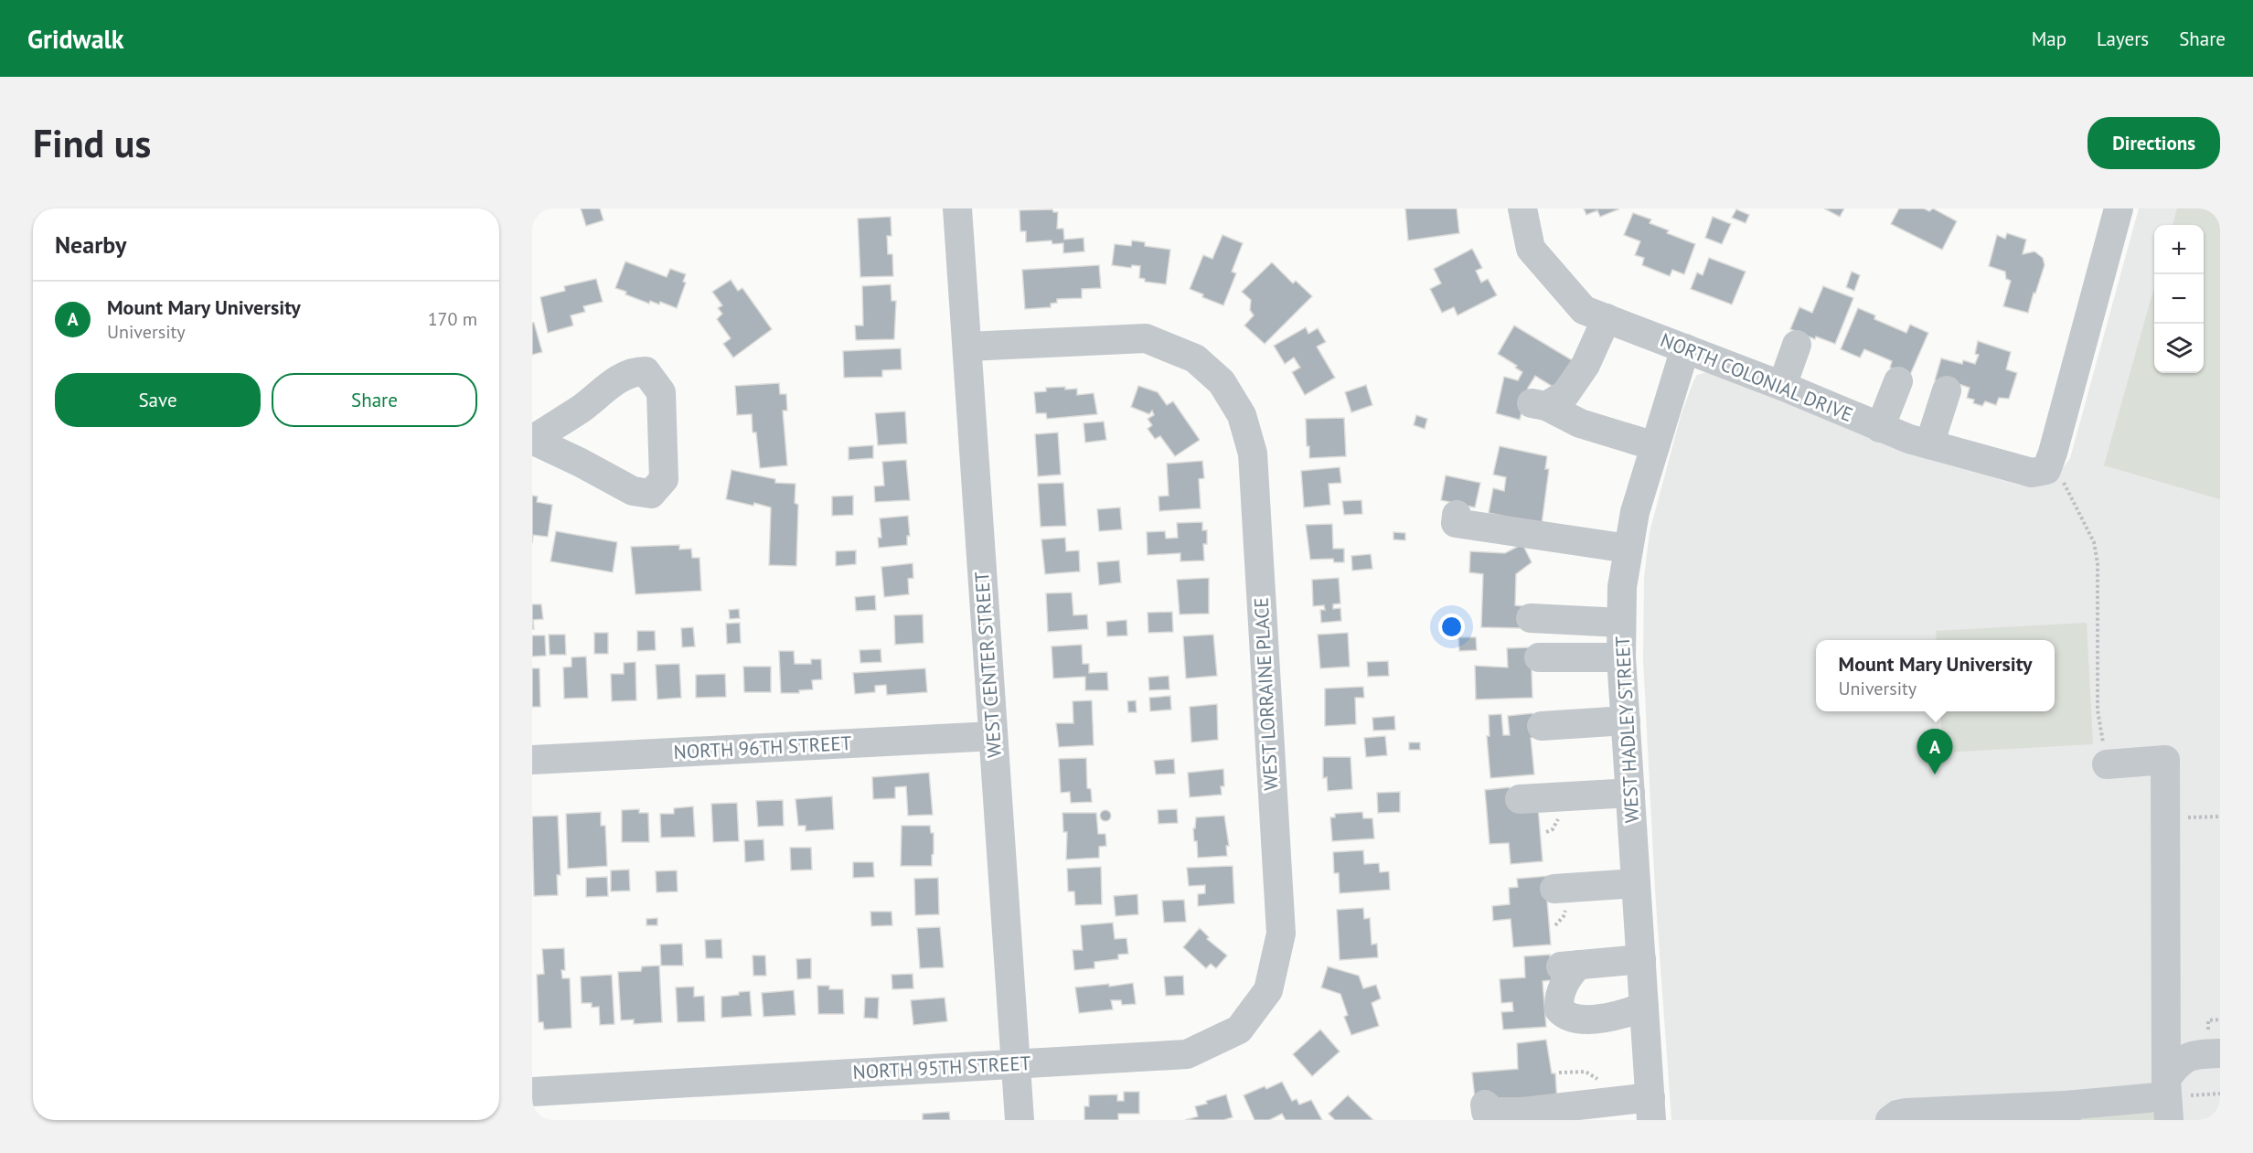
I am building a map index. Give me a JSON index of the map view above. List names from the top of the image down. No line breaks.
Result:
{"streets":{"street":["NORTH COLONIAL DRIVE","WEST CENTER STREET","WEST LORRAINE PLACE","WEST HADLEY STREET","NORTH 96TH STREET","NORTH 95TH STREET"]},"crossings":[["NORTH COLONIAL DRIVE","WEST HADLEY STREET"],["WEST CENTER STREET","WEST LORRAINE PLACE"],["WEST CENTER STREET","NORTH 96TH STREET"],["WEST CENTER STREET","NORTH 95TH STREET"],["WEST LORRAINE PLACE","NORTH 95TH STREET"]],"page":{"header":"Gridwalk","nav":["Map","Layers","Share"],"buttons":["Directions",["Save","Share"]],"title":"Find us","heading":"Nearby","map_buttons":["+","−"],"list":[{"mark":"A","name":"Mount Mary University","note":"University","value":"170 m"}],"popup":["Mount Mary University","University"],"pins":"A"}}
